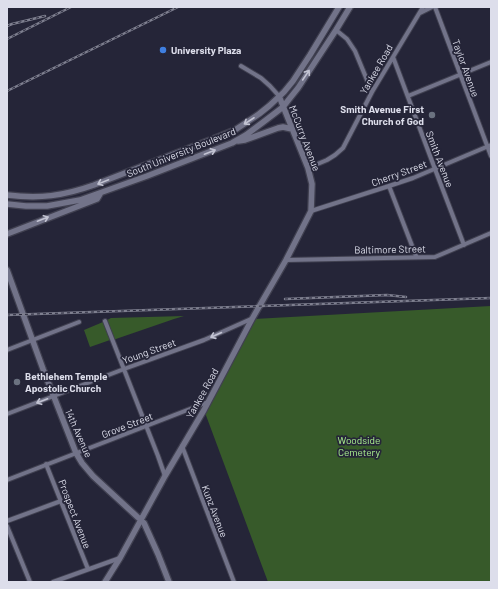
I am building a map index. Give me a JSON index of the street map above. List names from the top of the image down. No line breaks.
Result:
{"streets":{"street":["Taylor Avenue","Yankee Road","McCurry Avenue","South University Boulevard","Smith Avenue","Cherry Street","Baltimore Street","Young Street","Grove Street","14th Avenue","Kunz Avenue","Prospect Avenue"]},"crossings":[["Taylor Avenue","Cherry Street"],["Yankee Road","McCurry Avenue"],["Yankee Road","Smith Avenue"],["Yankee Road","Cherry Street"],["Yankee Road","Baltimore Street"],["Yankee Road","Young Street"],["Yankee Road","Grove Street"],["Yankee Road","14th Avenue"],["Yankee Road","Kunz Avenue"],["McCurry Avenue","South University Boulevard"],["McCurry Avenue","Cherry Street"],["Smith Avenue","Cherry Street"],["Smith Avenue","Baltimore Street"],["Young Street","14th Avenue"],["Grove Street","14th Avenue"],["Grove Street","Prospect Avenue"]],"one_way":["Young Street"],"parks":["Woodside Cemetery"],"places":["University Plaza","Smith Avenue First Church of God","Bethlehem Temple Apostolic Church"]}
